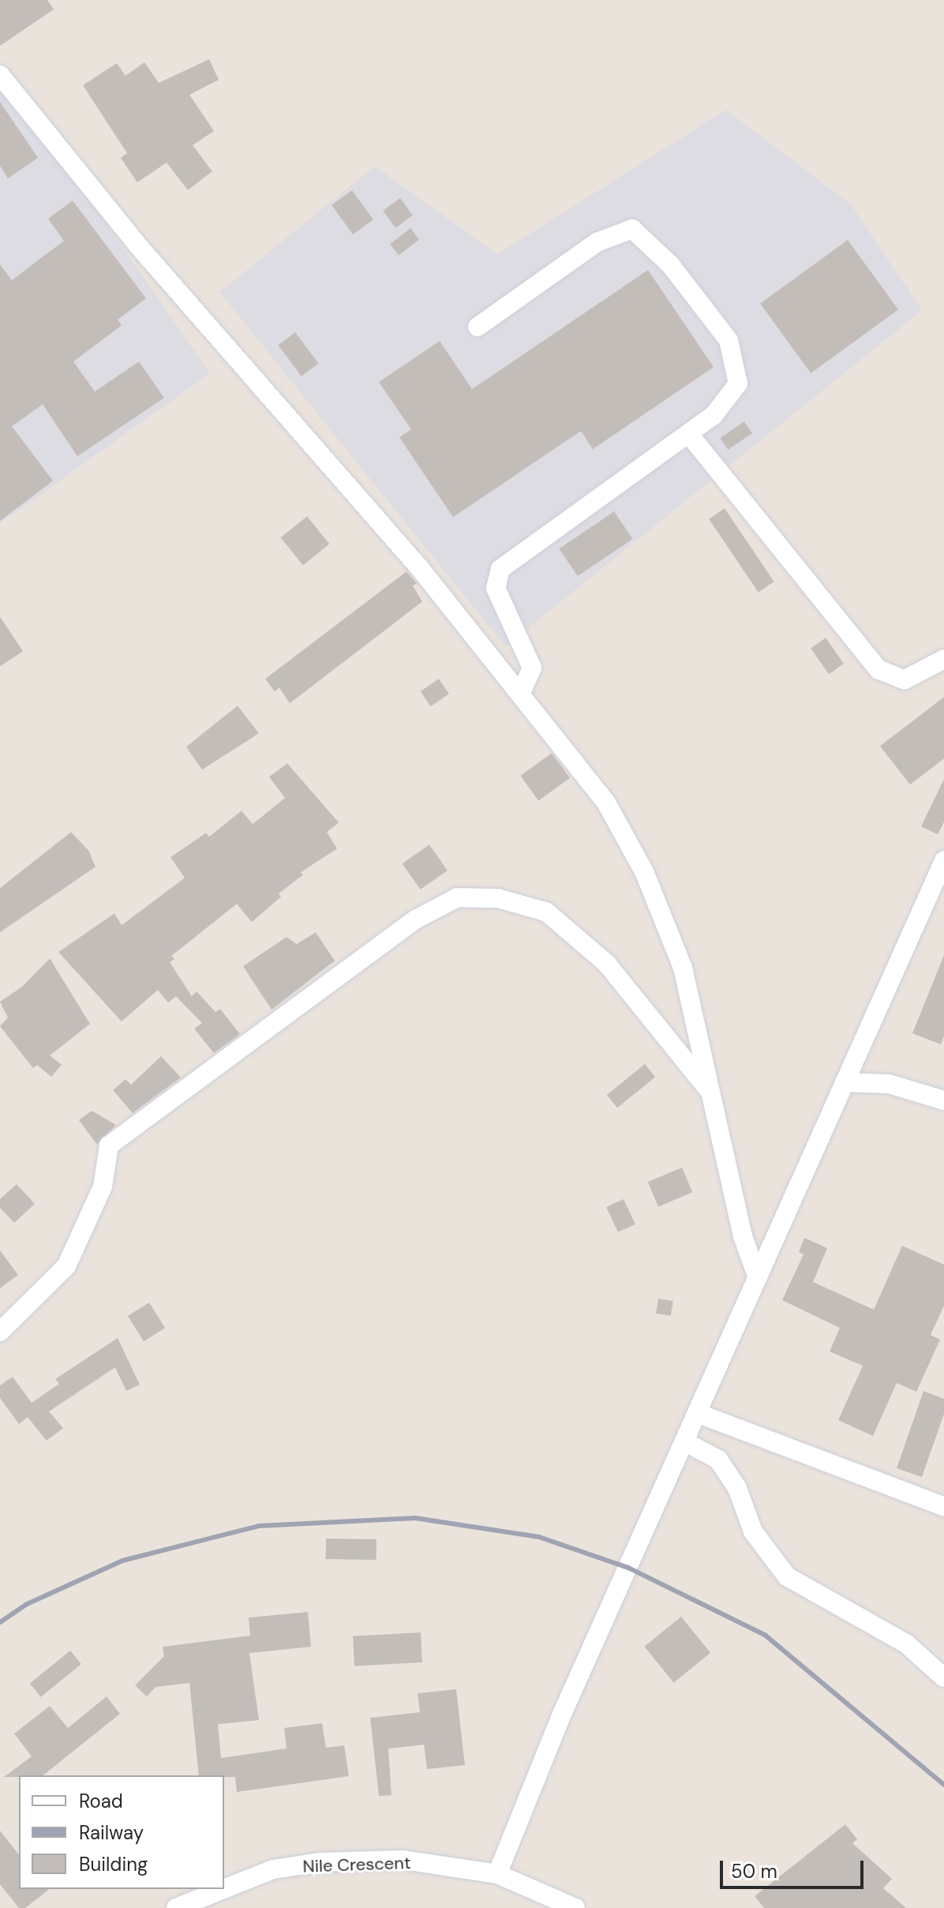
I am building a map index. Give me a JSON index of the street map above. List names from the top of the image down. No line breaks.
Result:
{"streets":{"street":["Nile Crescent"]},"legend":["Road","Railway","Building"],"scale_bar":"50 m"}
